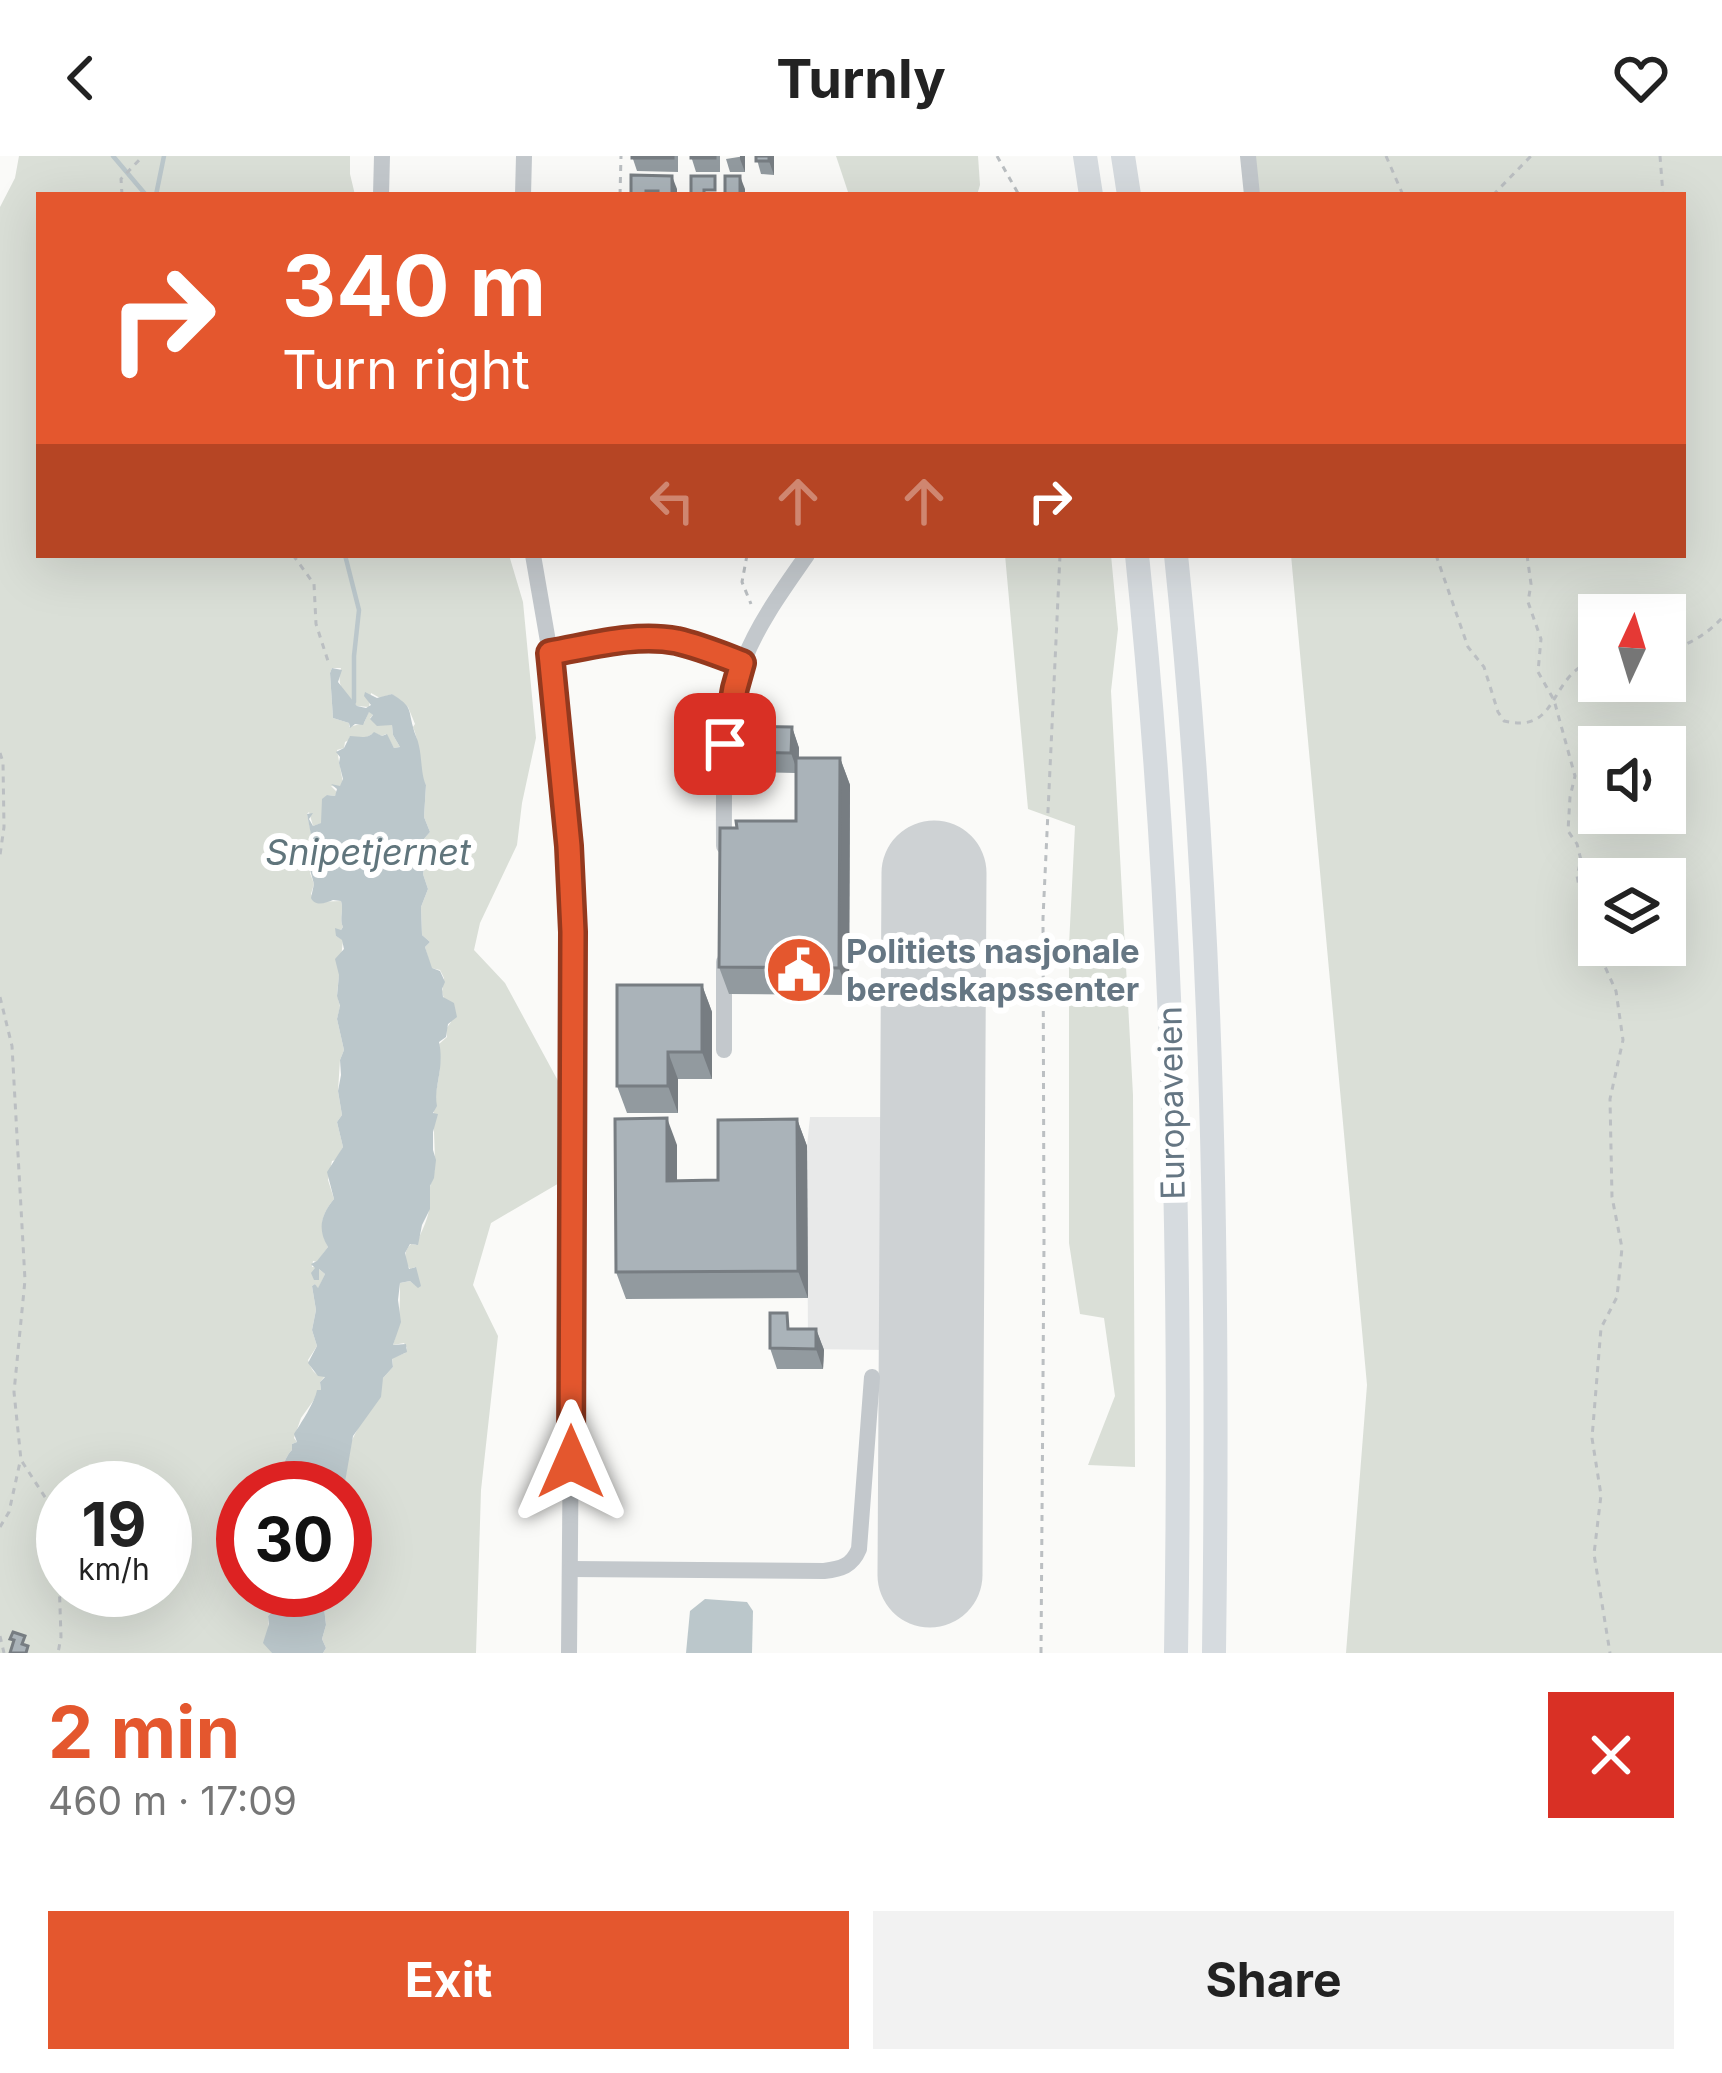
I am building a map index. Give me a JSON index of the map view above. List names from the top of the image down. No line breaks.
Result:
{"streets":{"highway":["Europaveien"]},"water":["Snipetjernet"],"places":{"public building":["Politiets nasjonale beredskapssenter"]},"north":"top","page":{"header":"Turnly","turn":["340 m","Turn right"],"speed":"19 km/h","limit":"30","heading":["2 min","460 m · 17:09"],"buttons":["Exit","Share"]}}
